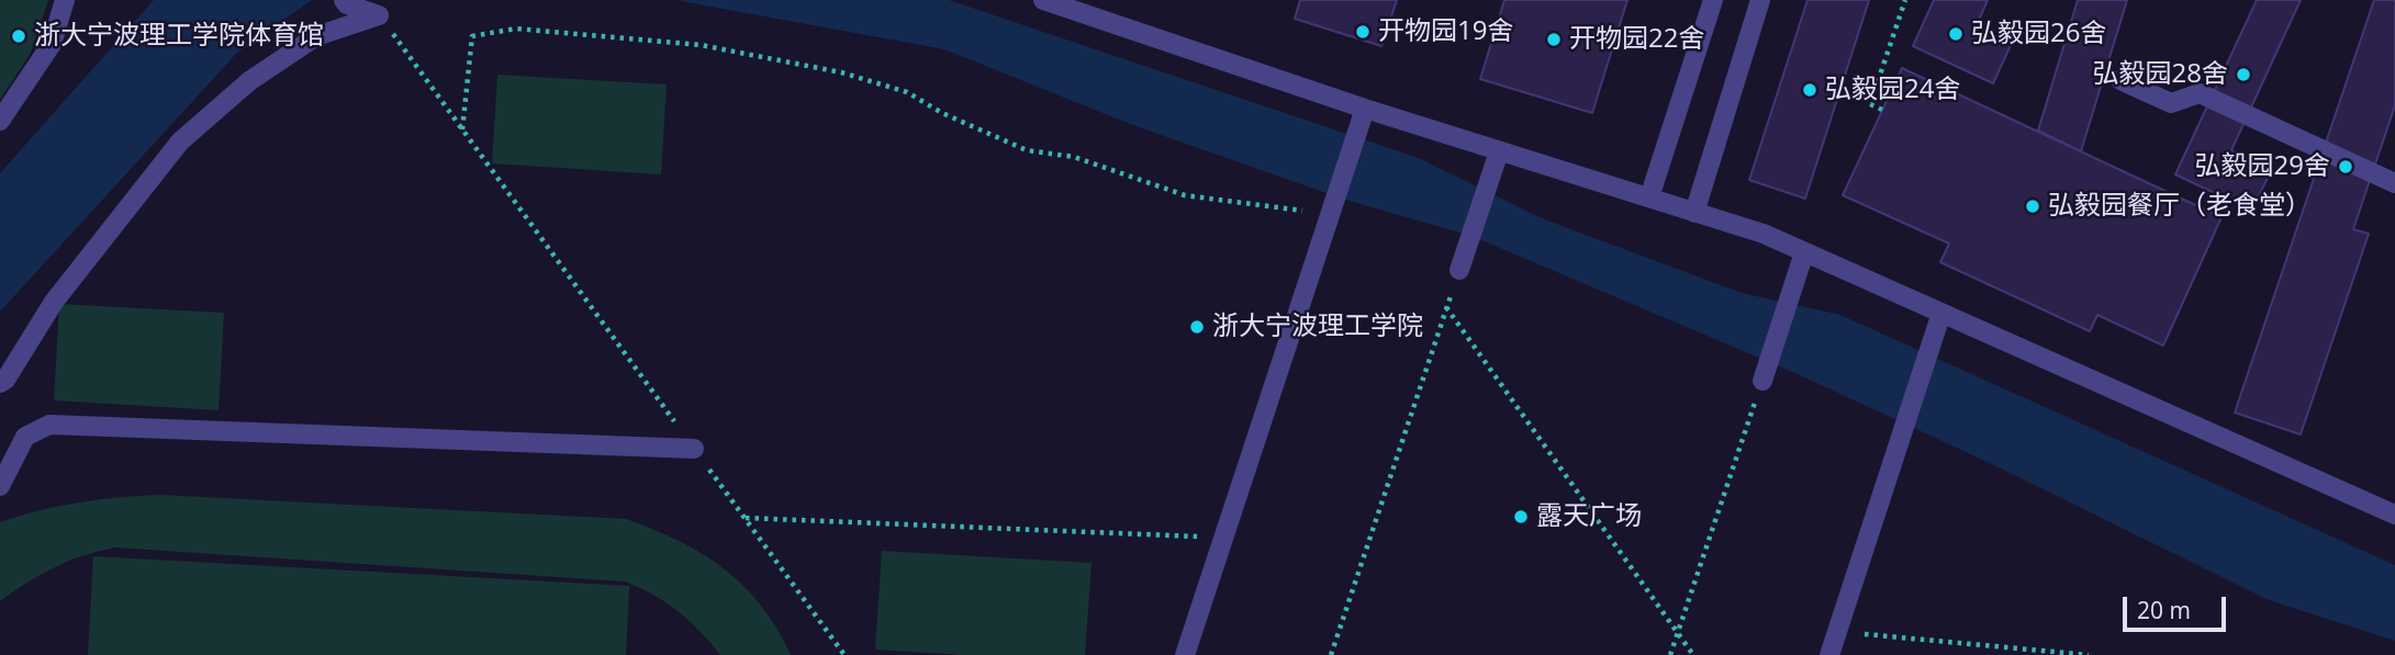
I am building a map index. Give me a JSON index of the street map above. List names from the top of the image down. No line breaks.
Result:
{"places":["开物园19舍","弘毅园26舍","浙大宁波理工学院体育馆","开物园22舍","弘毅园28舍","弘毅园24舍","弘毅园29舍","弘毅园餐厅（老食堂）","浙大宁波理工学院","露天广场"],"scale_bar":"20 m"}
